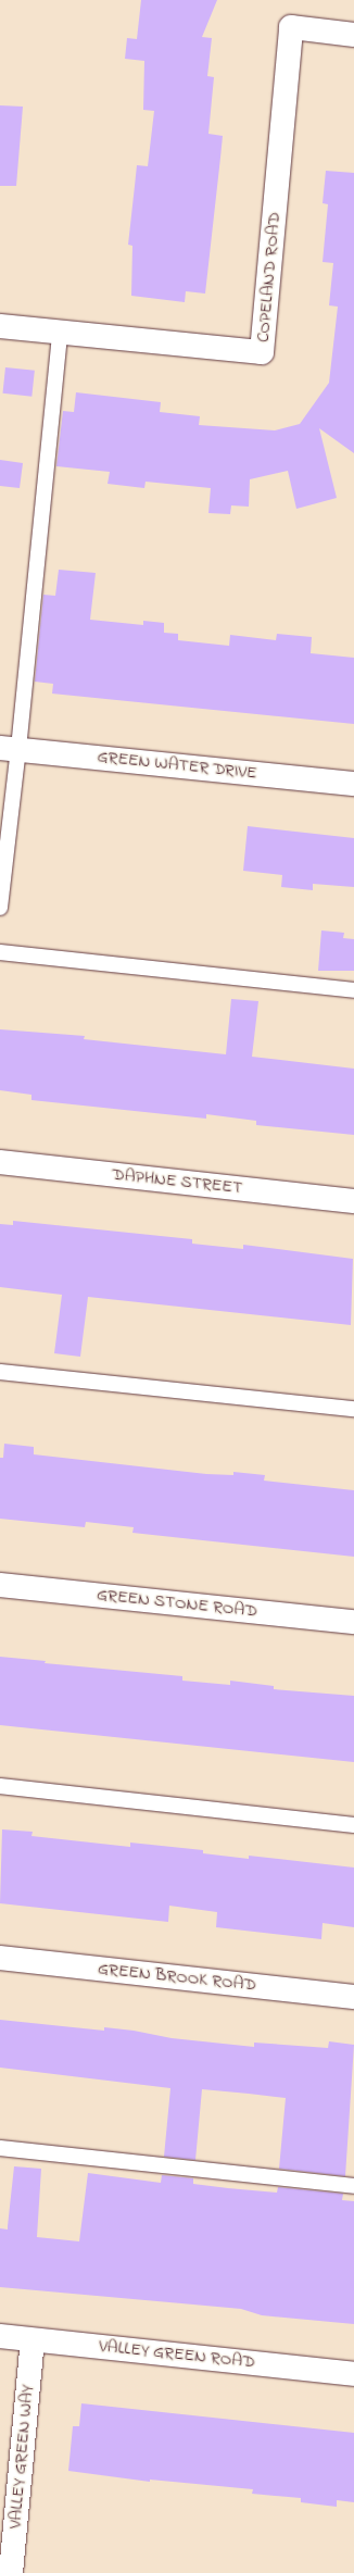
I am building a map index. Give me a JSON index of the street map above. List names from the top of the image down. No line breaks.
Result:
{"streets":{"street":["COPELAND ROAD","GREEN WATER DRIVE","DAPHNE STREET","GREEN STONE ROAD","GREEN BROOK ROAD","VALLEY GREEN ROAD","VALLEY GREEN WAY"]},"crossings":[["VALLEY GREEN ROAD","VALLEY GREEN WAY"]]}
